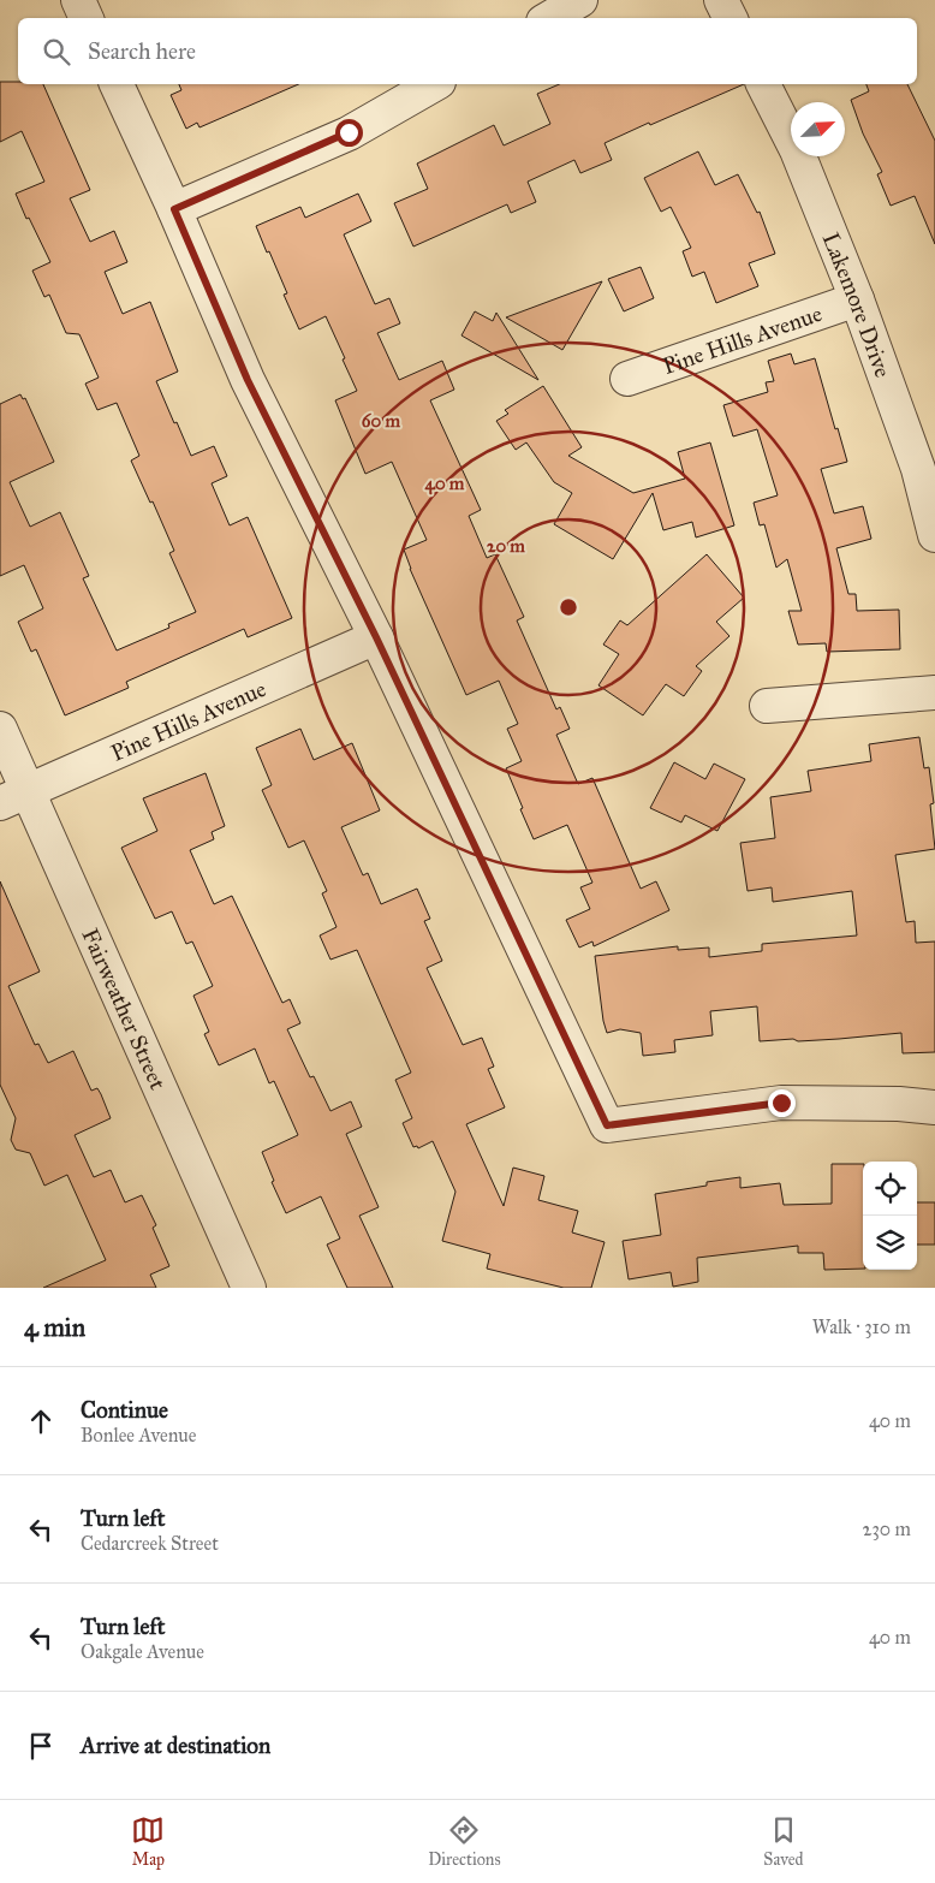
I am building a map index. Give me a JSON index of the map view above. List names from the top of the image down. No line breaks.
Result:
{"streets":{"street":["Lakemore Drive","Pine Hills Avenue","Fairweather Street"]},"crossings":[["Lakemore Drive","Pine Hills Avenue"],["Pine Hills Avenue","Fairweather Street"]],"north":"top right","page":{"search":"Search here","heading":["4 min","Walk · 310 m"],"list":[["Continue","Bonlee Avenue","40 m"],["Turn left","Cedarcreek Street","230 m"],["Turn left","Oakgale Avenue","40 m"],"Arrive at destination"],"nav":["Map","Directions","Saved"]},"rings":["60 m","40 m","20 m"]}
